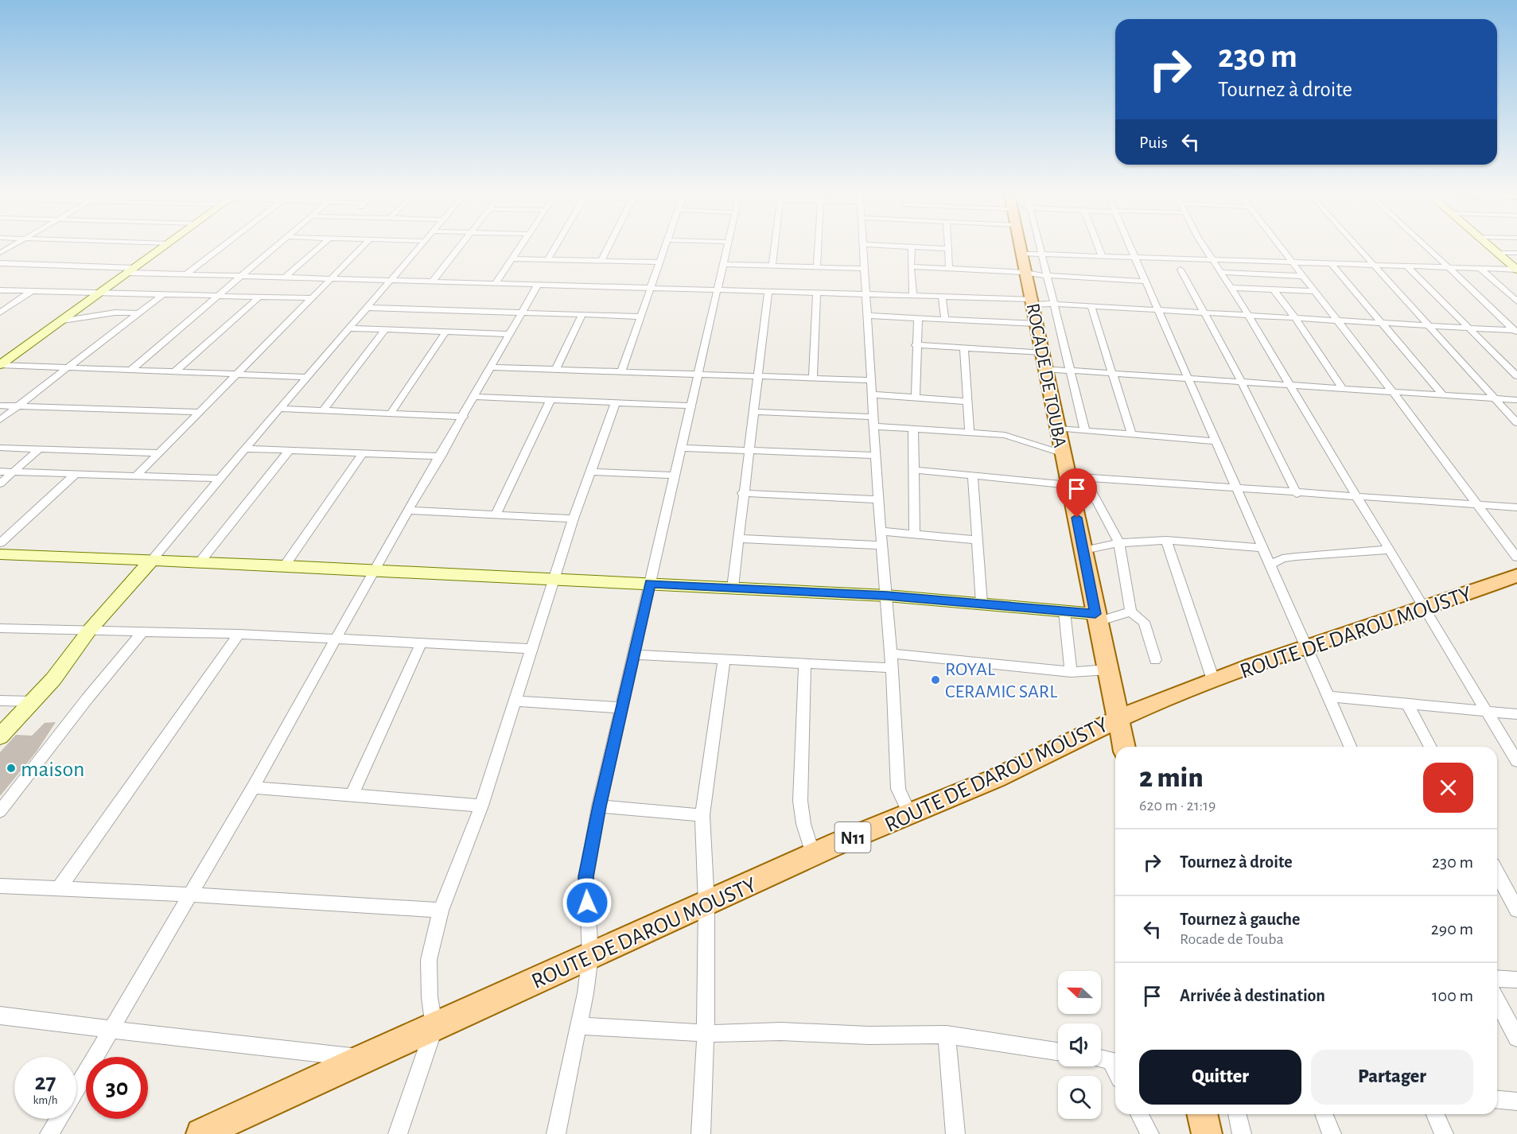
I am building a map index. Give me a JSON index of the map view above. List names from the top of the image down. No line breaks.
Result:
{"streets":{"main road":["ROCADE DE TOUBA","ROUTE DE DAROU MOUSTY","N11"]},"crossings":[["ROCADE DE TOUBA","ROUTE DE DAROU MOUSTY"]],"places":["ROYAL CERAMIC SARL","maison"],"north":"left","page":{"turn":["230 m","Tournez à droite"],"then":"Puis","heading":["2 min","620 m · 21:19"],"list":[{"name":"Tournez à droite","value":"230 m"},{"name":"Tournez à gauche","note":"Rocade de Touba","value":"290 m"},{"name":"Arrivée à destination","value":"100 m"}],"buttons":["Quitter","Partager"],"speed":"27 km/h","limit":"30"}}
